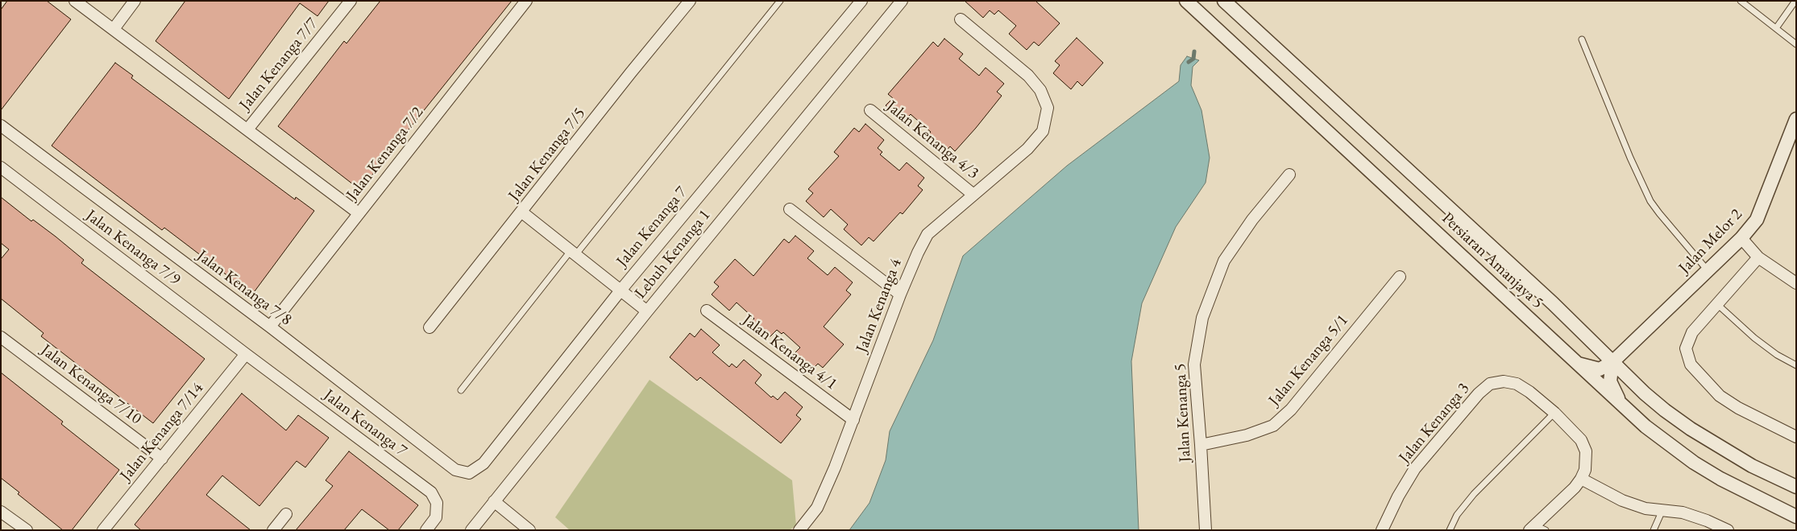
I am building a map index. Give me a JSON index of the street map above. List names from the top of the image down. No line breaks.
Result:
{"streets":{"street":["Jalan Kenanga 7/7","Jalan Kenanga 4/3","Jalan Kenanga 7/2","Jalan Kenanga 7/5","Jalan Kenanga 7","Jalan Melor 2","Jalan Kenanga 7/9","Lebuh Kenanga 1","Persiaran Amanjaya 5","Jalan Kenanga 7/8","Jalan Kenanga 4","Jalan Kenanga 4/1","Jalan Kenanga 5/1","Jalan Kenanga 7/10","Jalan Kenanga 5","Jalan Kenanga 3","Jalan Kenanga 7/14"]},"crossings":[["Jalan Kenanga 4/3","Jalan Kenanga 4"],["Jalan Kenanga 7/2","Jalan Kenanga 7/8"],["Jalan Kenanga 7","Jalan Kenanga 7/9"],["Jalan Kenanga 7","Jalan Kenanga 7/8"],["Jalan Kenanga 7","Jalan Kenanga 7/14"],["Jalan Melor 2","Persiaran Amanjaya 5"],["Jalan Kenanga 7/9","Jalan Kenanga 7/14"],["Jalan Kenanga 4","Jalan Kenanga 4/1"],["Jalan Kenanga 5/1","Jalan Kenanga 5"],["Jalan Kenanga 7/10","Jalan Kenanga 7/14"]]}
